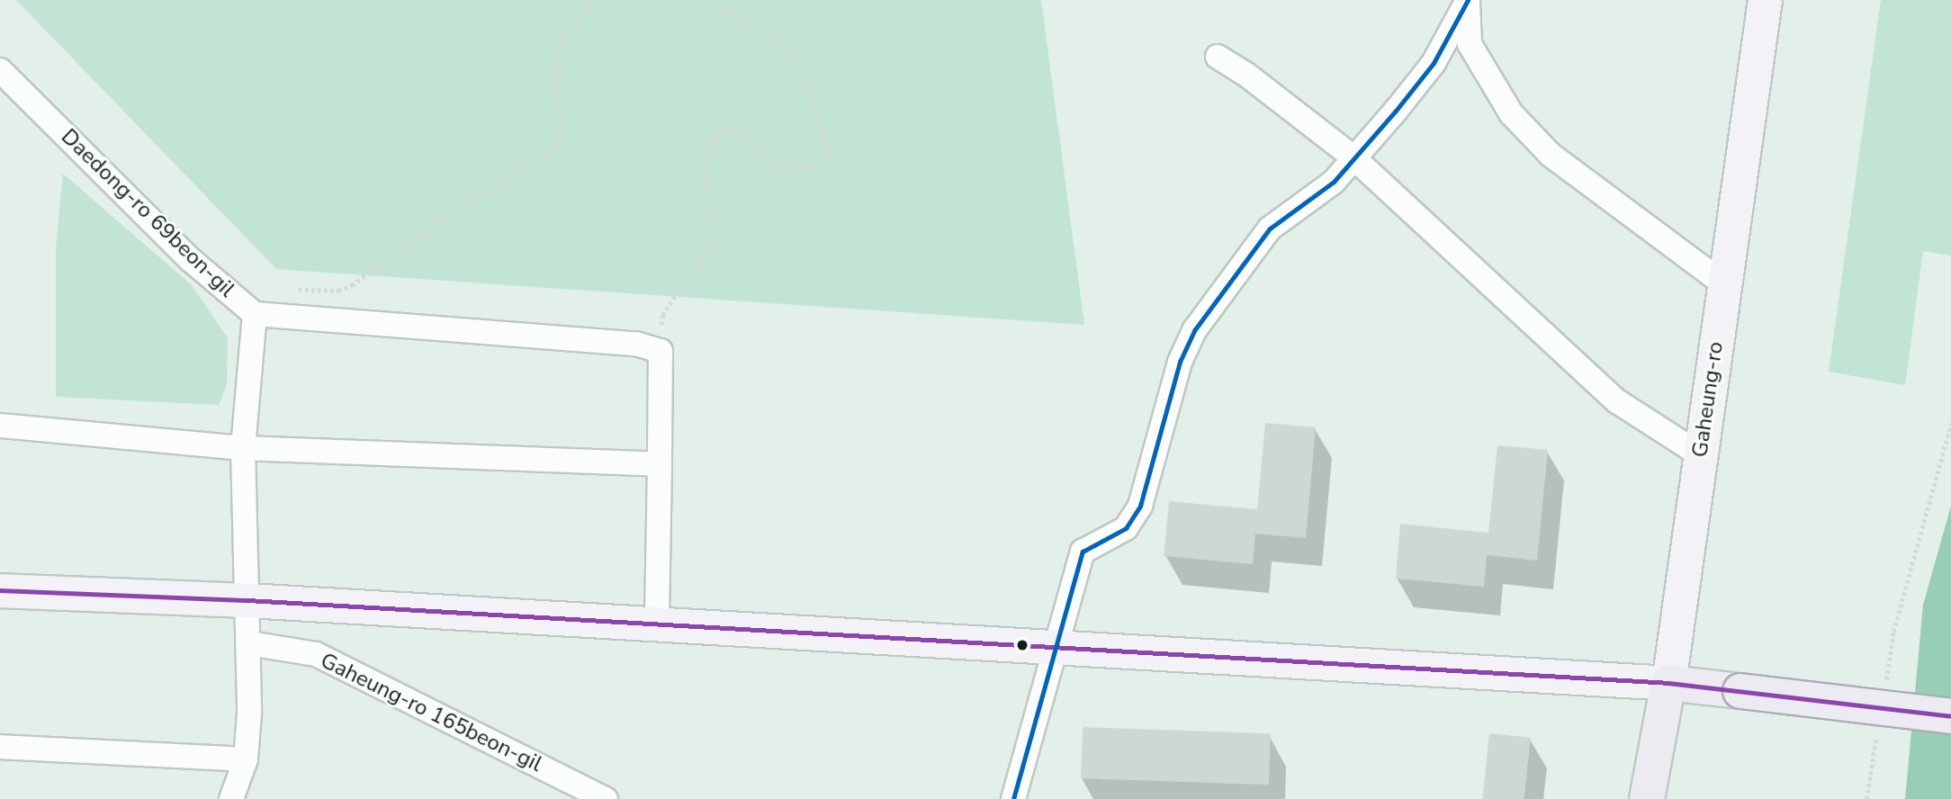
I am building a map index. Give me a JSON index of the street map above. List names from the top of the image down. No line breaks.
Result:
{"streets":{"main road":["Gaheung-ro"],"street":["Daedong-ro 69beon-gil","Gaheung-ro 165beon-gil"]},"crossings":[["Daedong-ro 69beon-gil","Gaheung-ro 165beon-gil"]]}
